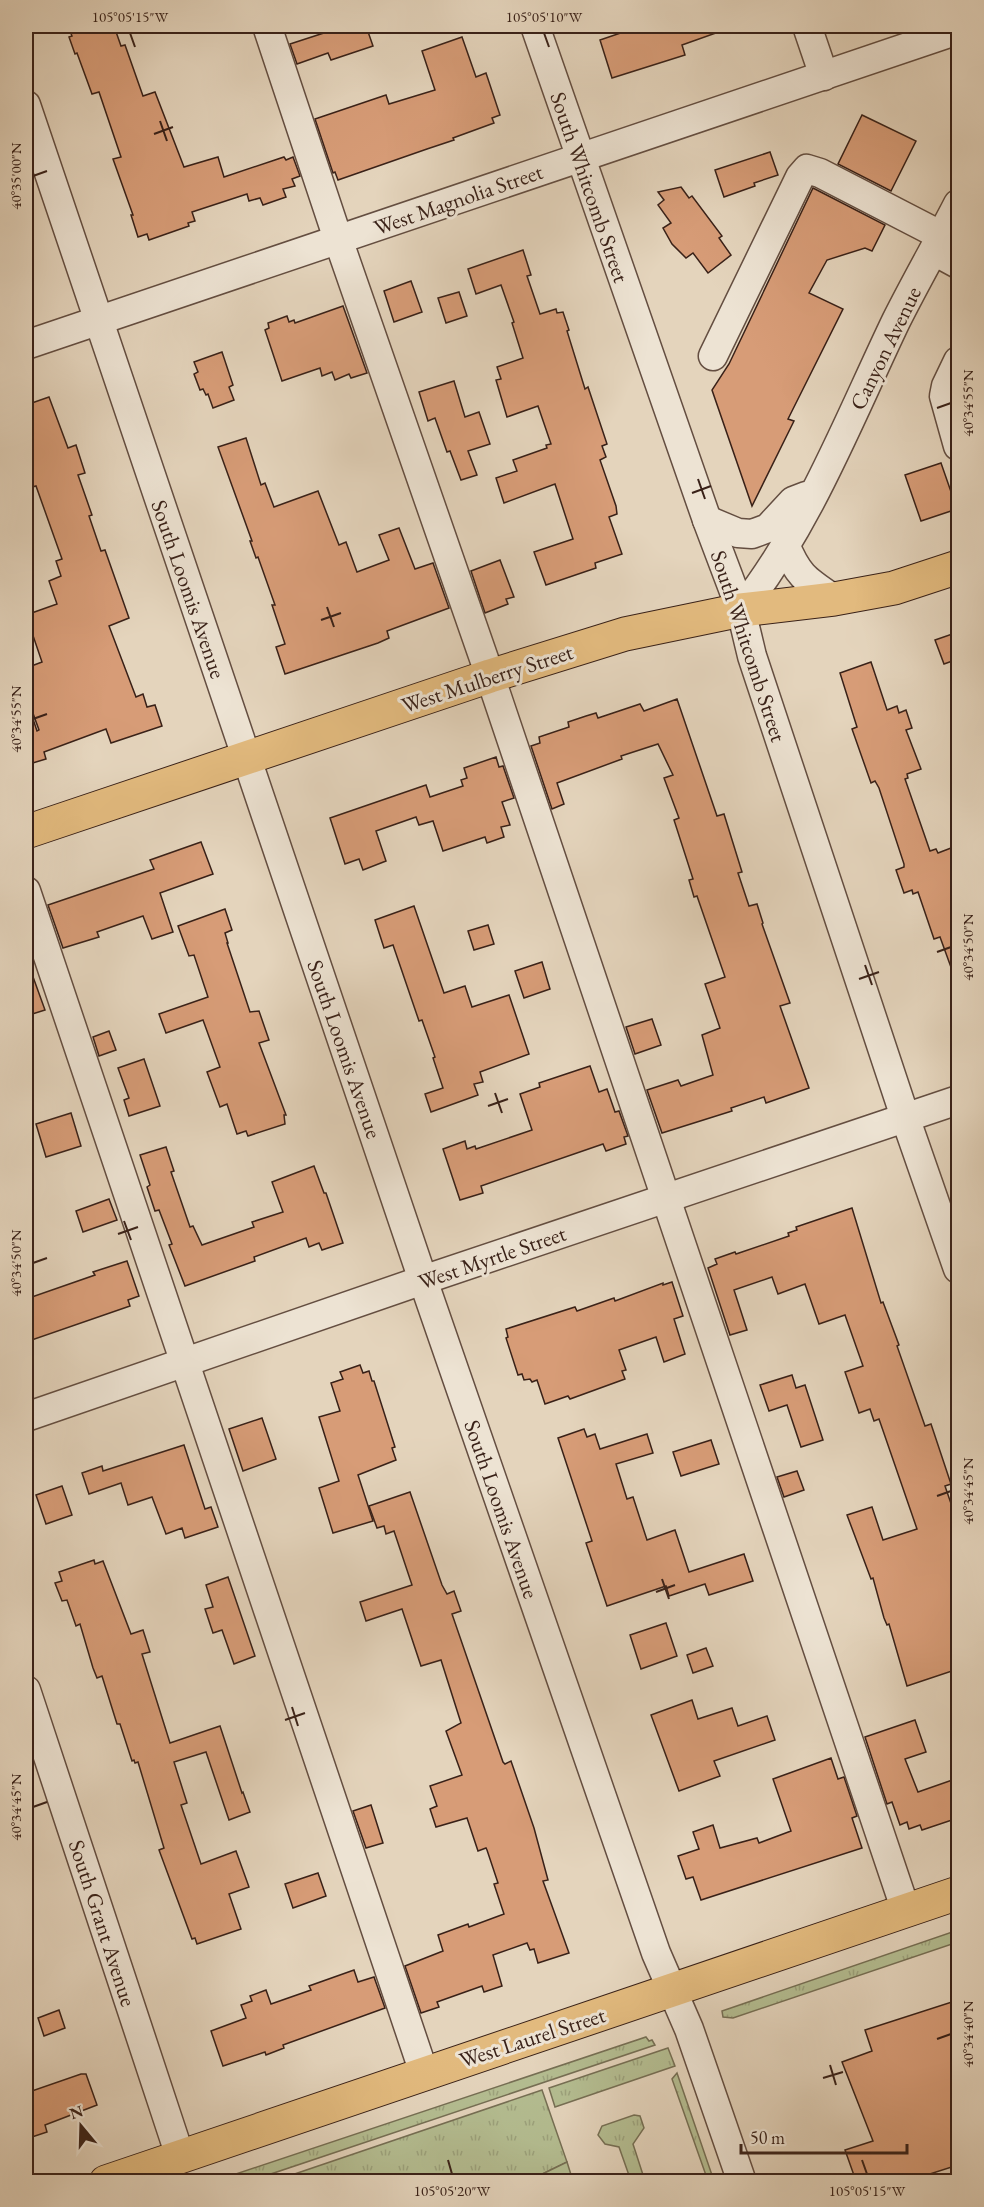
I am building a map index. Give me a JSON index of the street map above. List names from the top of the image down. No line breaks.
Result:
{"streets":{"main road":["West Mulberry Street","West Laurel Street"],"street":["South Whitcomb Street","West Magnolia Street","Canyon Avenue","South Loomis Avenue","West Myrtle Street","South Grant Avenue"]},"crossings":[["South Whitcomb Street","West Magnolia Street"],["South Whitcomb Street","Canyon Avenue"],["South Whitcomb Street","West Mulberry Street"],["South Whitcomb Street","West Myrtle Street"],["West Magnolia Street","South Loomis Avenue"],["Canyon Avenue","West Mulberry Street"],["South Loomis Avenue","West Mulberry Street"],["South Loomis Avenue","West Myrtle Street"],["South Loomis Avenue","West Laurel Street"],["South Grant Avenue","West Laurel Street"]],"scale_bar":"50 m","north":"top","coordinates":["105°05'15\"W","105°05'10\"W","40°35'00\"N","40°34'55\"N","40°34'50\"N","40°34'45\"N","40°34'40\"N","105°05'20\"W"]}
